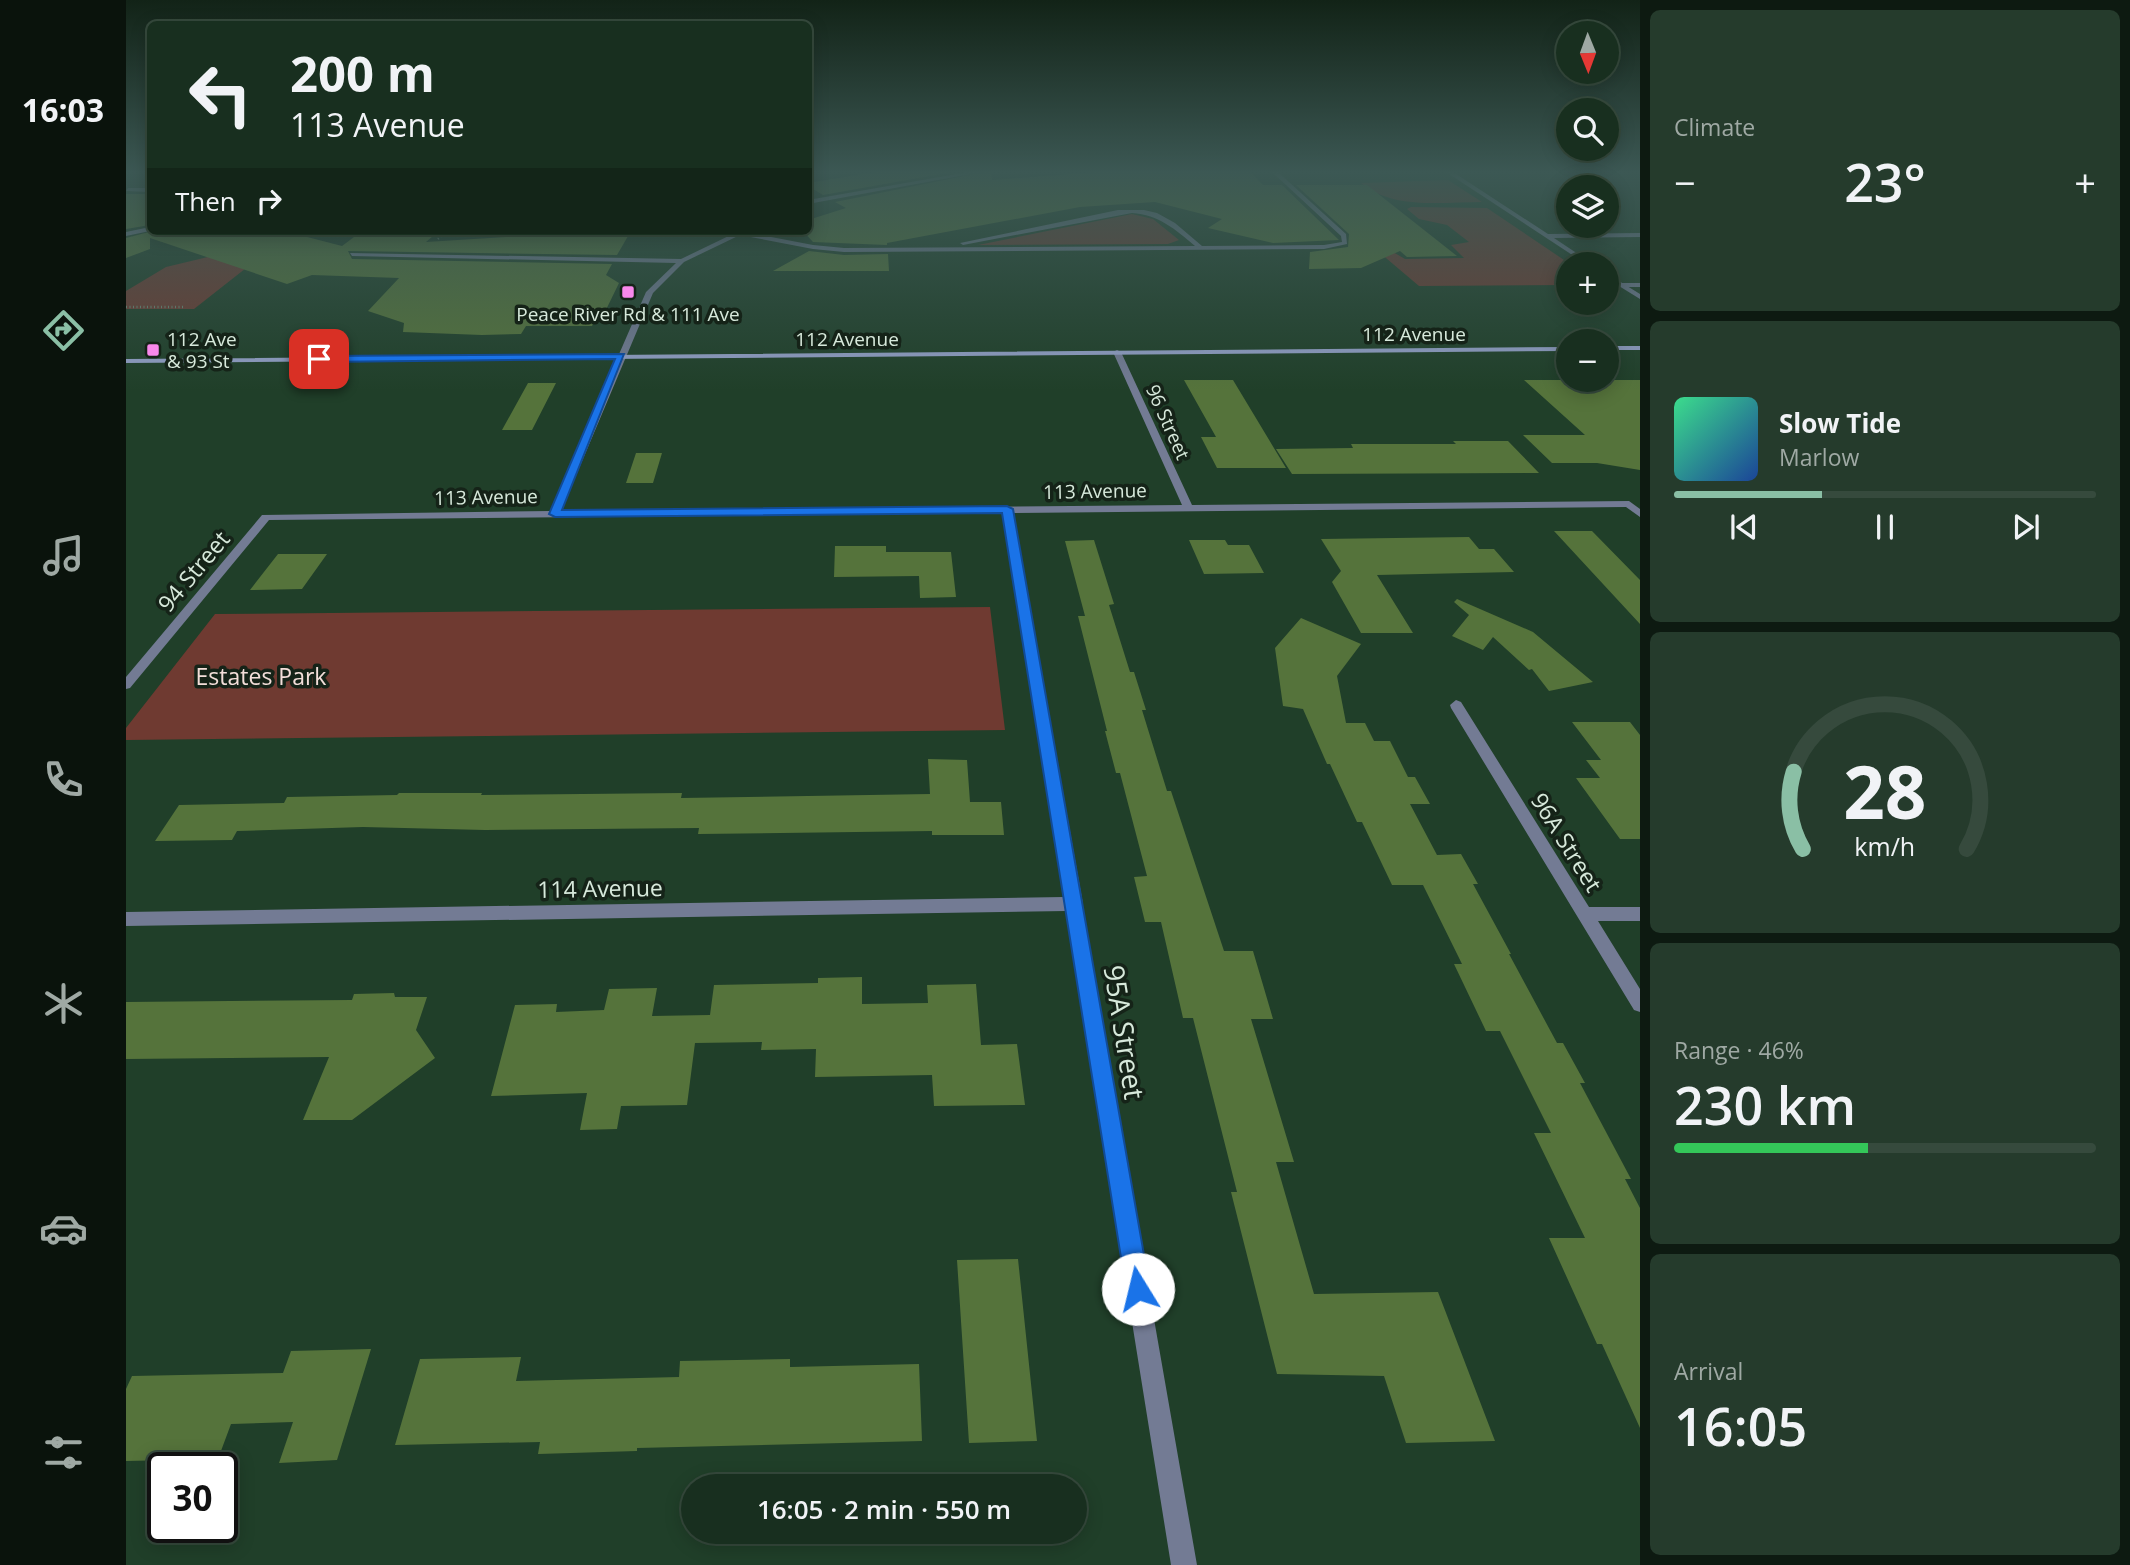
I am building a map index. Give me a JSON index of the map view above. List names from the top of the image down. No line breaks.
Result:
{"streets":{"street":["112 Avenue","96 Street","113 Avenue","94 Street","96A Street","114 Avenue","95A Street"]},"crossings":[["112 Avenue","96 Street"],["96 Street","113 Avenue"],["113 Avenue","94 Street"],["113 Avenue","95A Street"],["114 Avenue","95A Street"]],"parks":["Estates Park"],"places":{"transit":["Peace River Rd & 111 Ave","112 Ave & 93 St"]},"north":"bottom","page":{"tabs":"16:03","tile":["Climate",["Range · 46%","230 km"],["Arrival","16:05"]],"map_buttons":["+","−"],"turn":["200 m","113 Avenue"],"heat":["−","23°","+"],"then":"Then","song":["Slow Tide","Marlow"],"limit":"30","trip":"16:05 · 2 min · 550 m","gauge":["28","km/h"]}}
